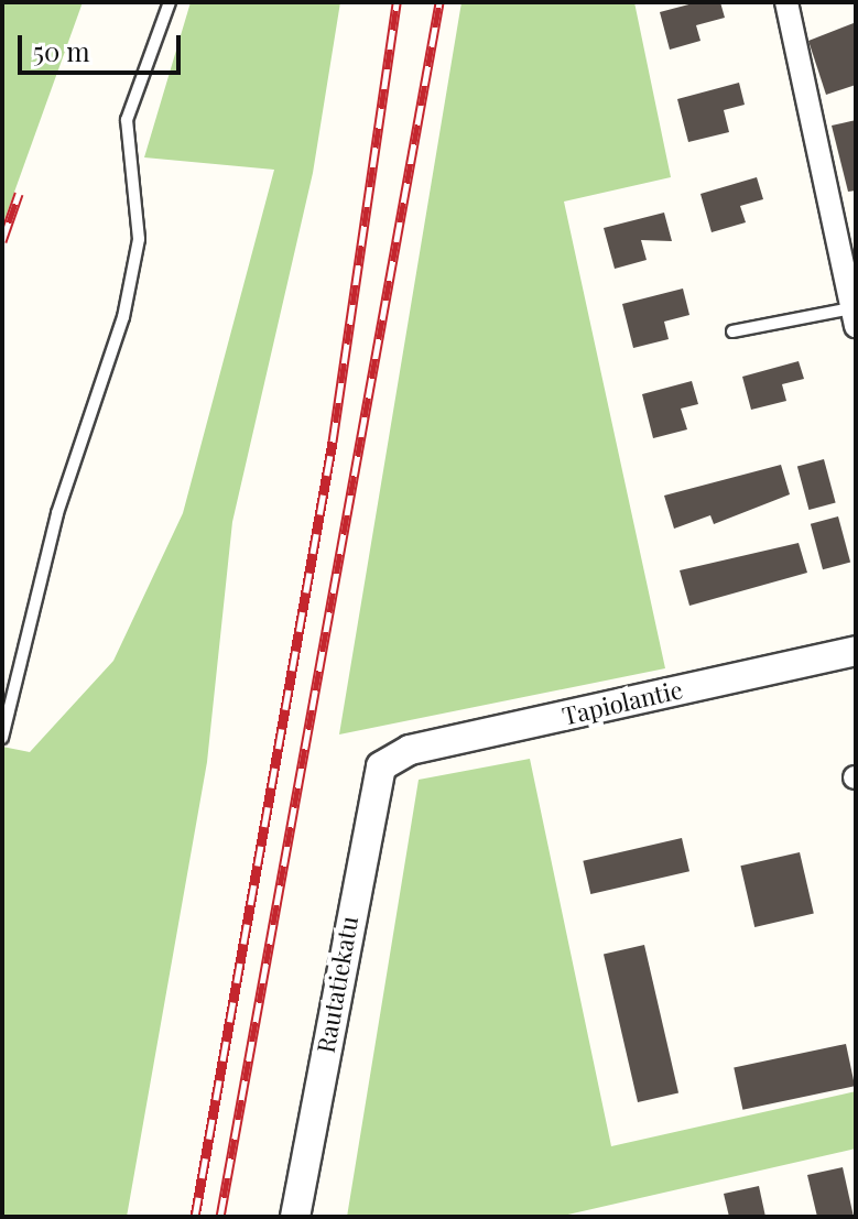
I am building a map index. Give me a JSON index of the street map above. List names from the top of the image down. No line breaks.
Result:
{"streets":{"street":["Tapiolantie","Rautatiekatu"]},"crossings":[["Tapiolantie","Rautatiekatu"]],"scale_bar":"50 m"}
